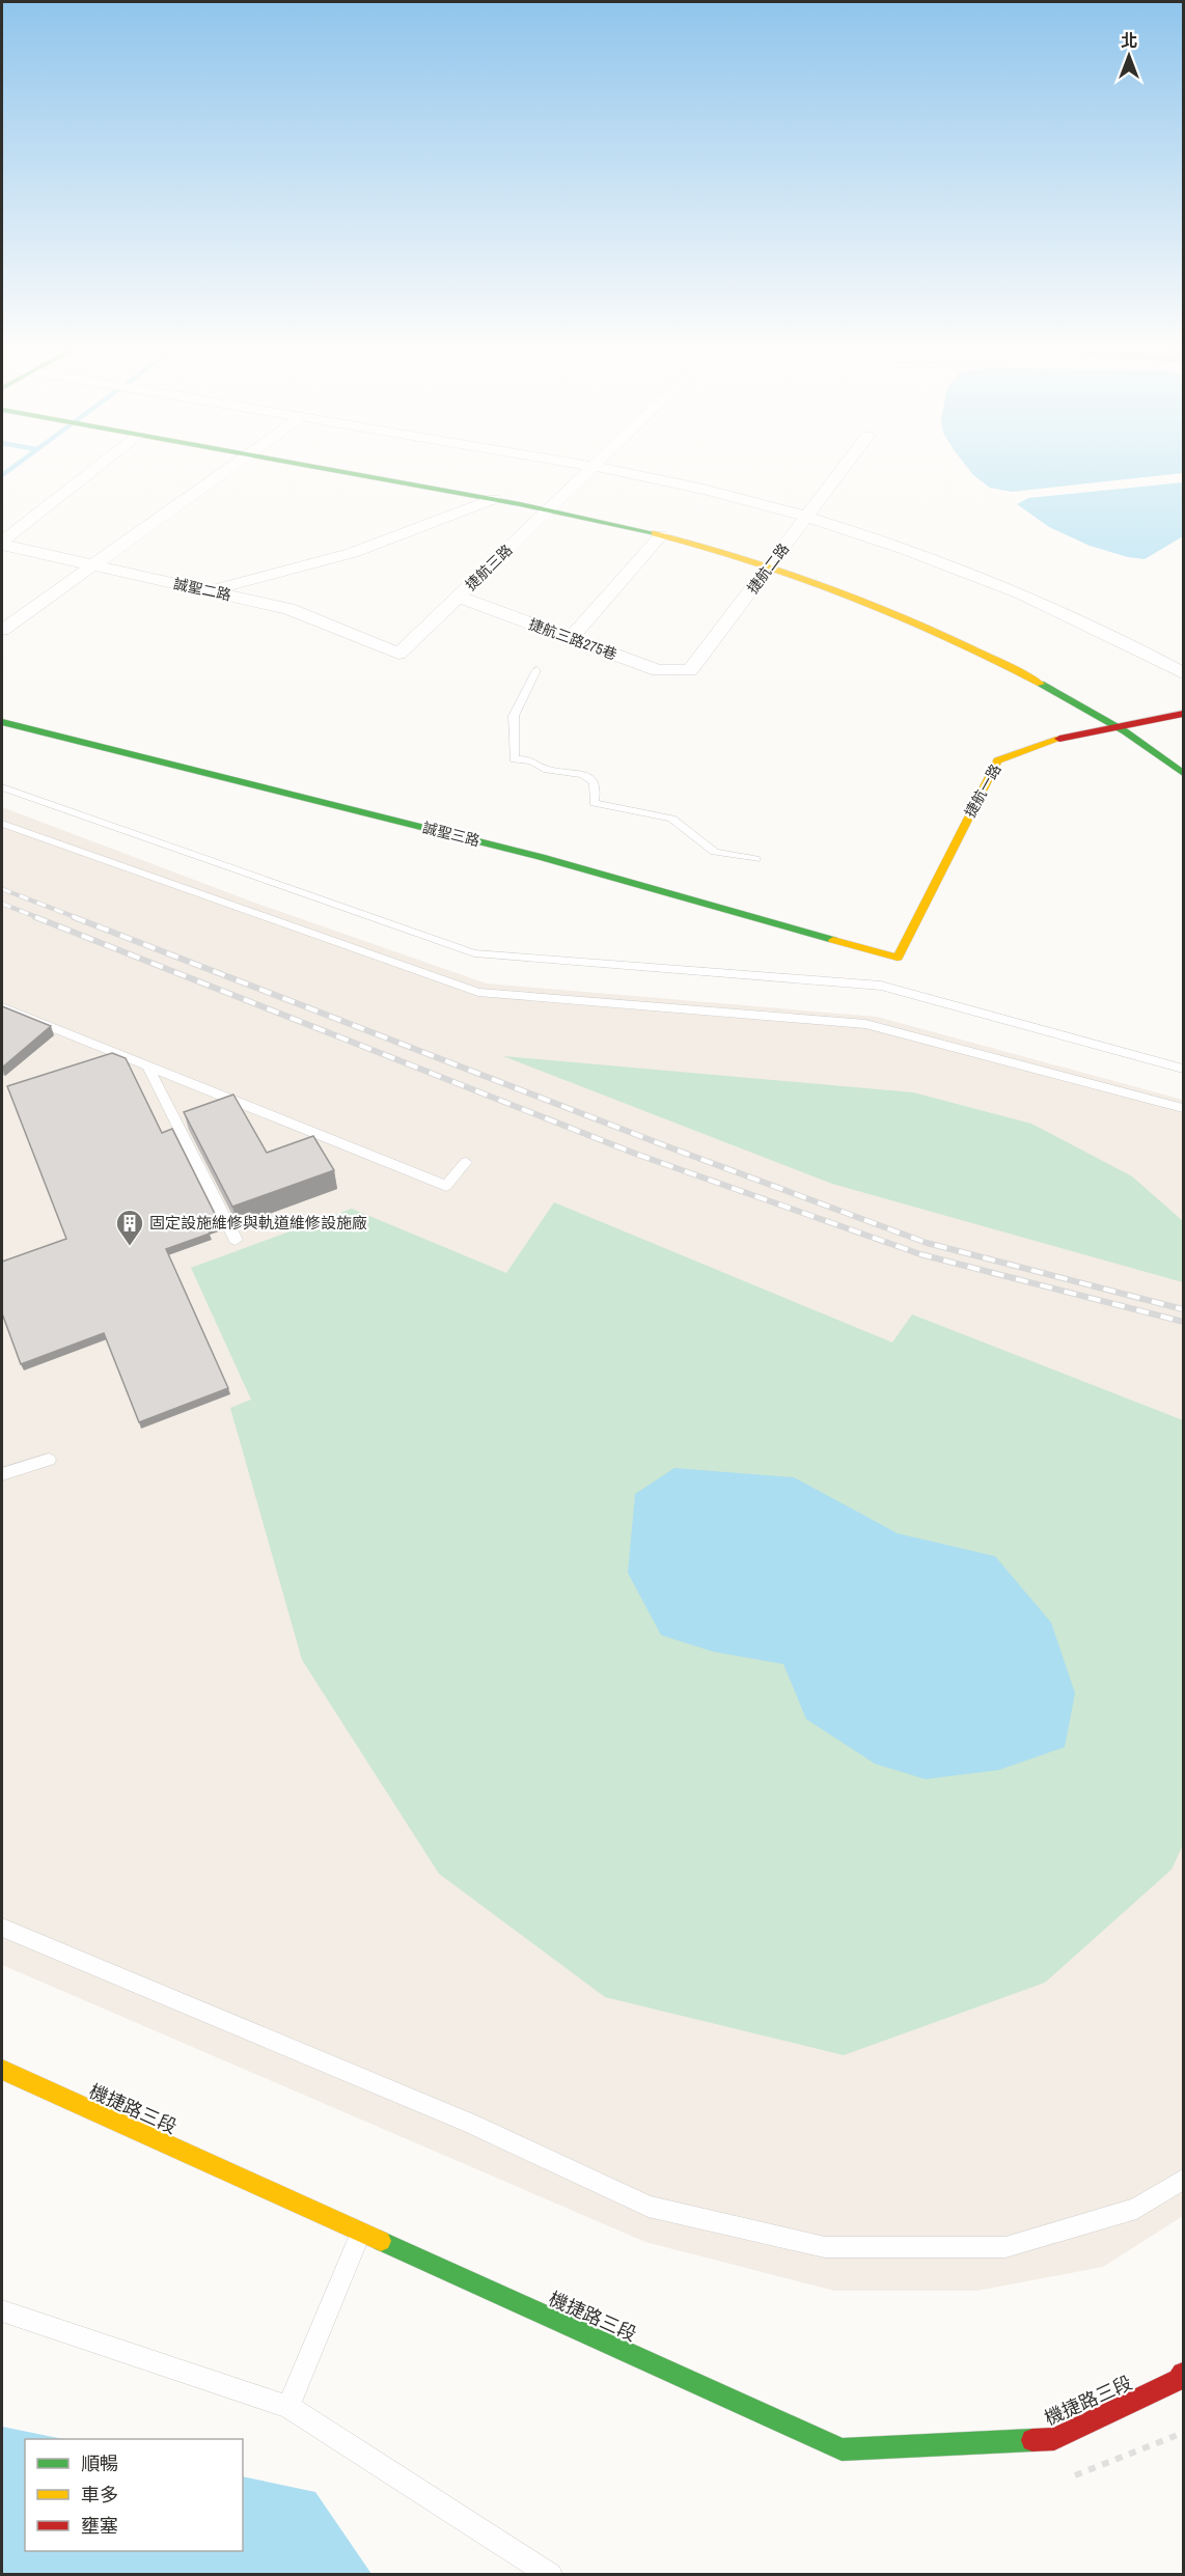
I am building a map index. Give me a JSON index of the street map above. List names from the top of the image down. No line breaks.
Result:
{"streets":{"street":["捷航三路","捷航二路","誠聖二路","捷航三路275巷","捷航一路","誠聖三路","機捷路三段"]},"crossings":[["捷航三路","誠聖二路"],["捷航三路","捷航三路275巷"],["捷航二路","捷航三路275巷"],["捷航一路","誠聖三路"]],"places":{"building":["固定設施維修與軌道維修設施廠"]},"legend":["順暢","車多","壅塞"],"north":"top"}
